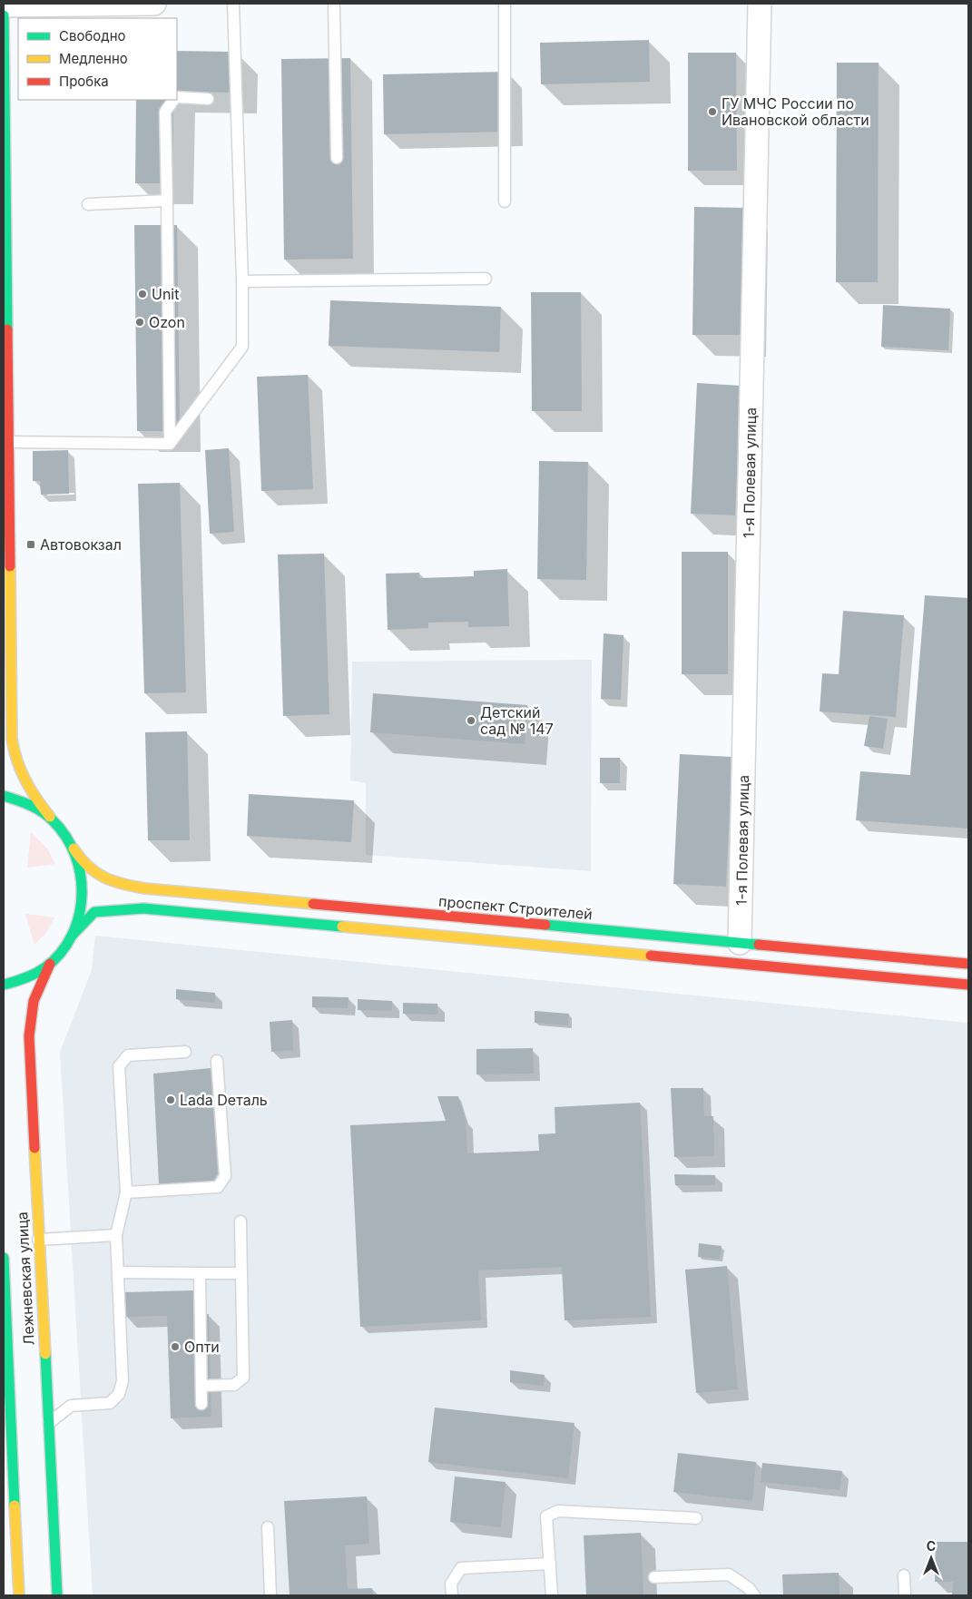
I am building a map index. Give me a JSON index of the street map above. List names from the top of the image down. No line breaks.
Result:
{"streets":{"main road":["проспект Строителей","Лежневская улица"],"street":["1-я Полевая улица"]},"crossings":[["1-я Полевая улица","проспект Строителей"]],"places":{"other":["ГУ МЧС России по Ивановской области","Unit","Ozon","Детский сад № 147","Lada Dеталь","Опти"],"transit":["Автовокзал"]},"legend":["Свободно","Медленно","Пробка"],"north":"top"}
